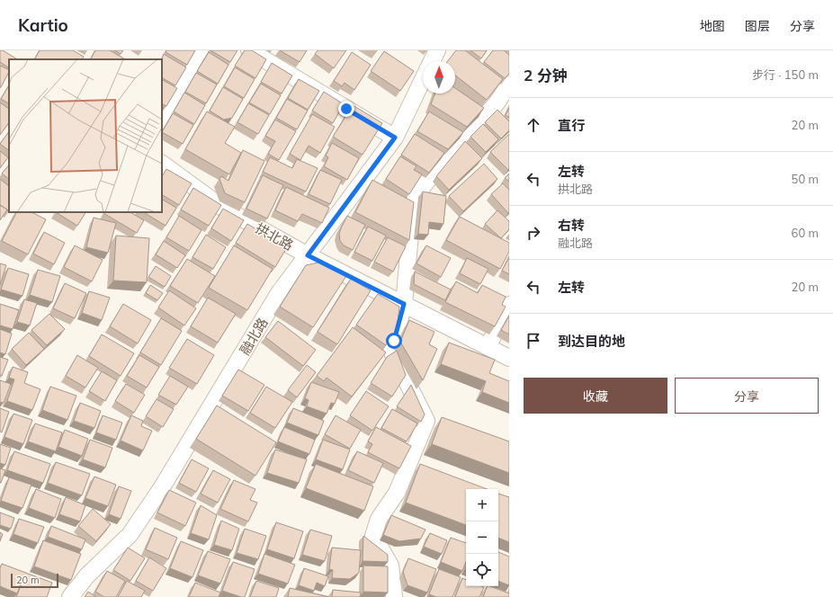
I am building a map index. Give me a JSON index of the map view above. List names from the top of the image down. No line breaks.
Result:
{"streets":{"street":["拱北路","融北路"]},"crossings":[["拱北路","融北路"]],"scale_bar":"20 m","north":"top","page":{"header":"Kartio","nav":["地图","图层","分享"],"heading":["2 分钟","步行 · 150 m"],"list":[["直行","20 m"],["左转","拱北路","50 m"],["右转","融北路","60 m"],["左转","20 m"],"到达目的地"],"buttons":["收藏","分享"],"map_buttons":["+","−"],"scale":"20 m"}}
